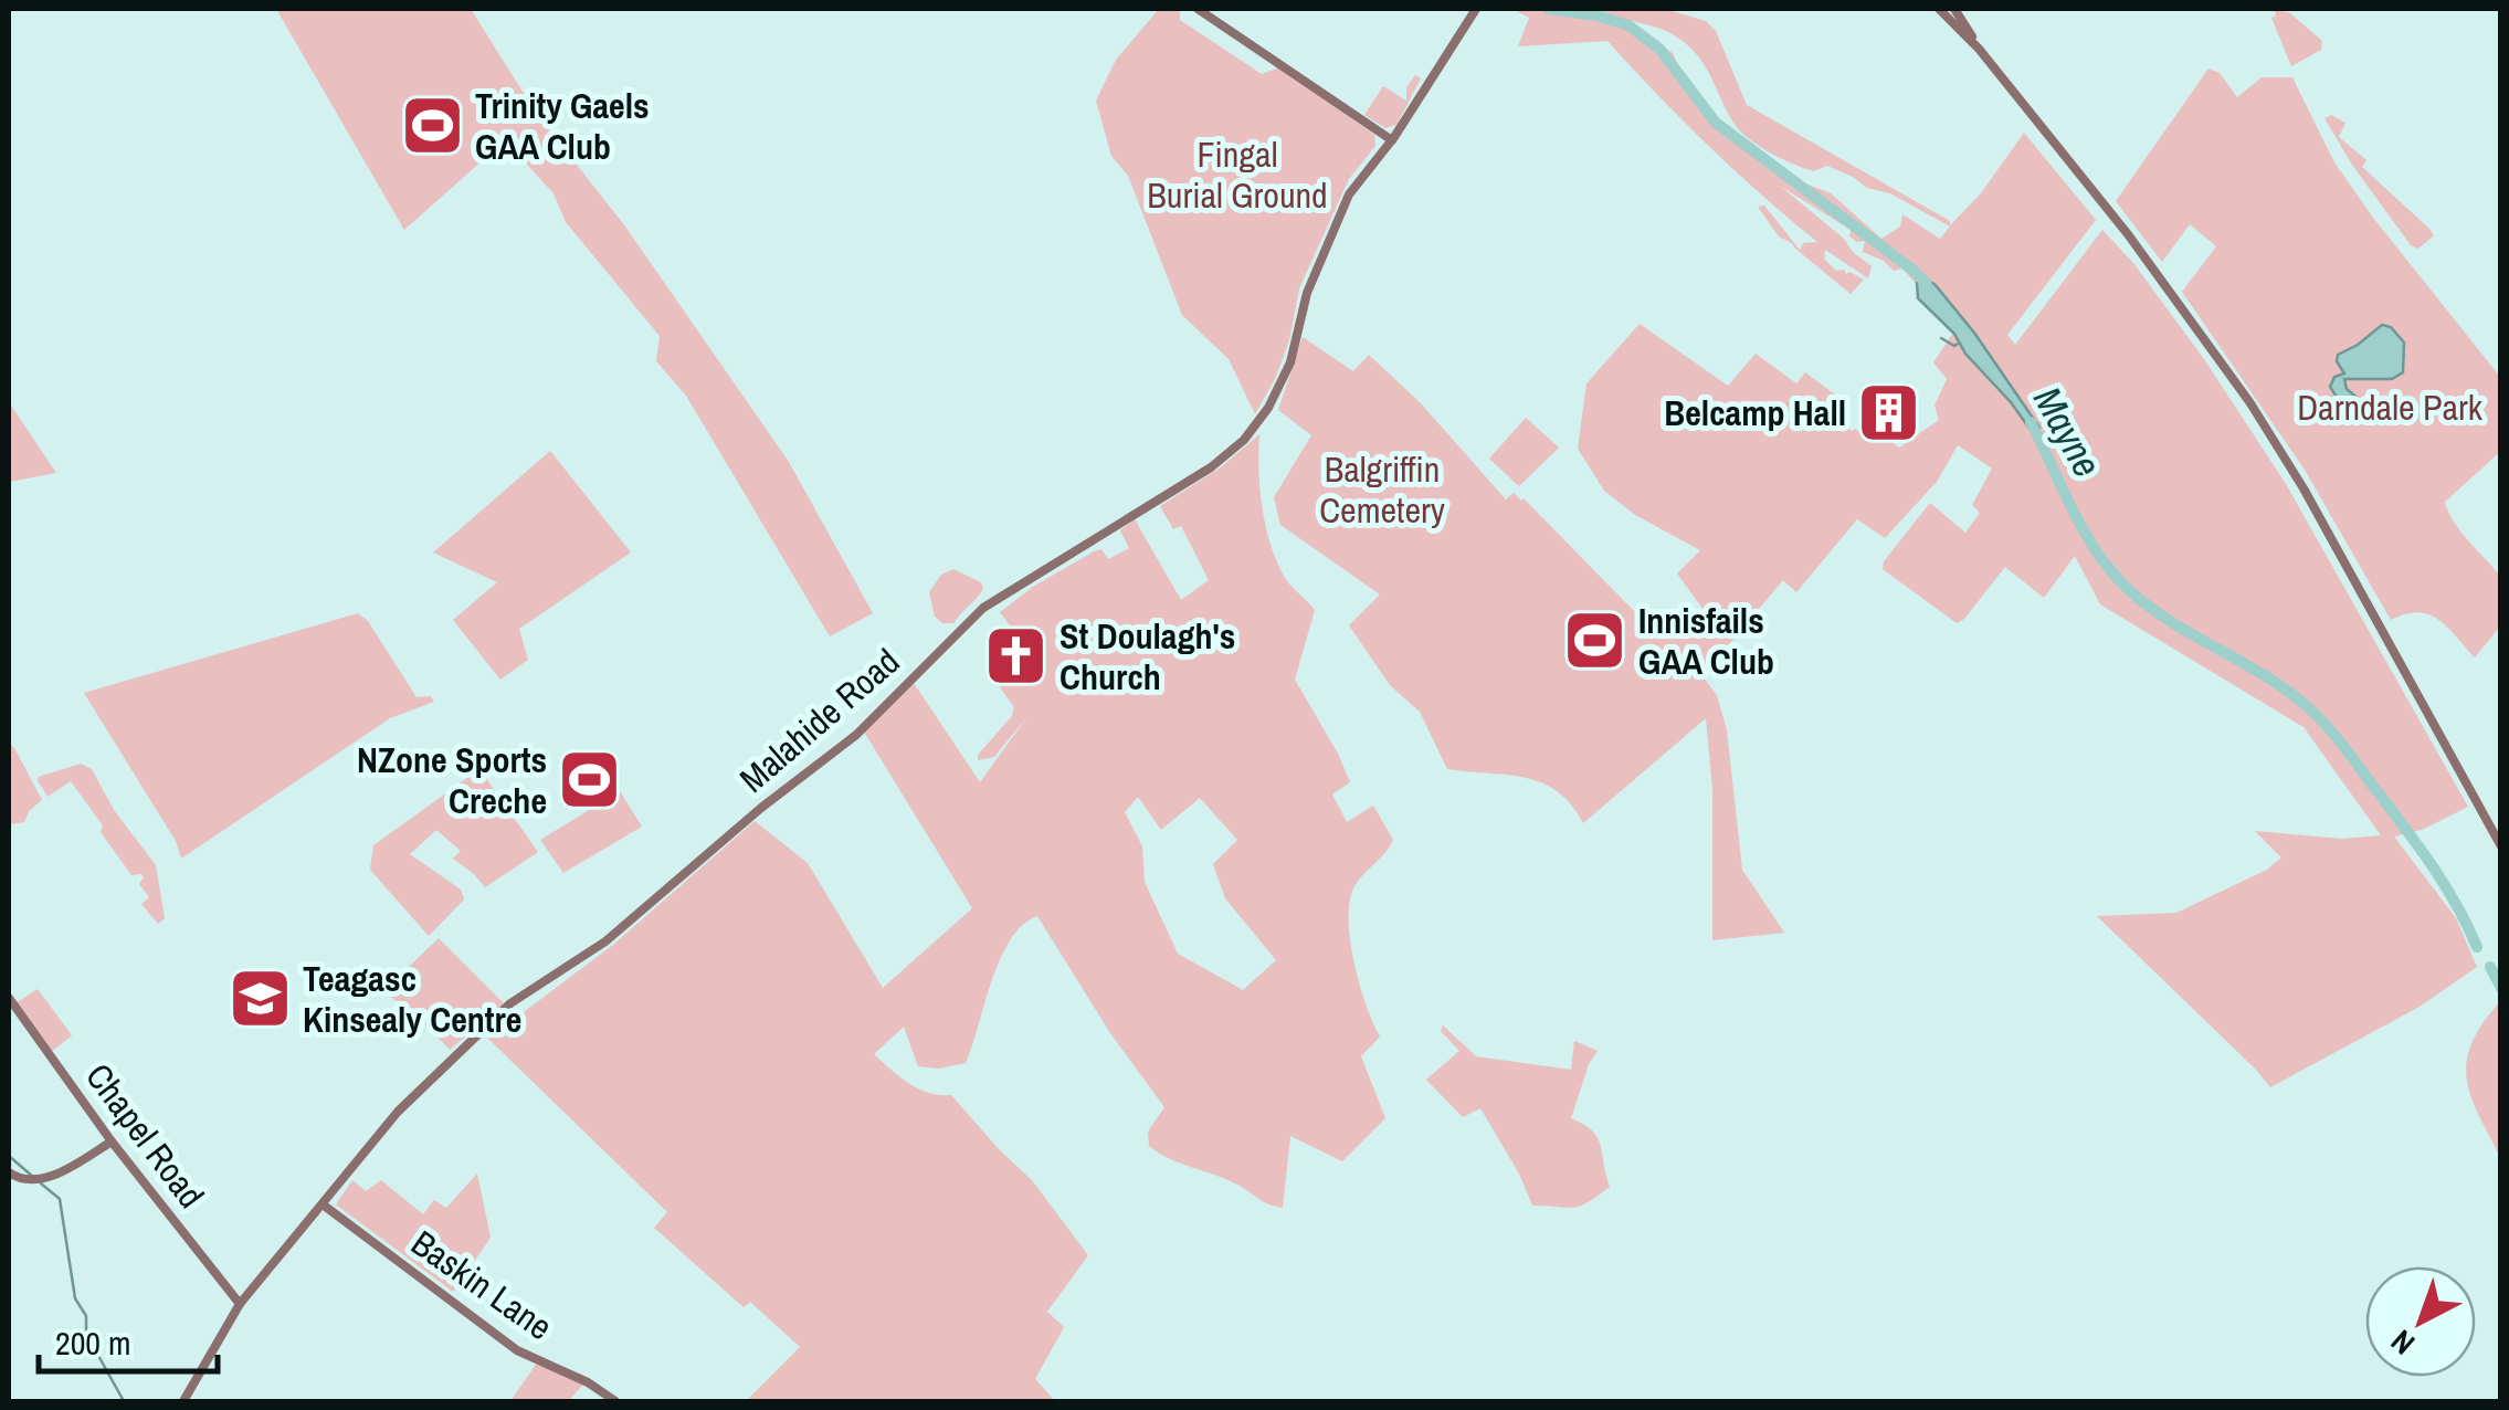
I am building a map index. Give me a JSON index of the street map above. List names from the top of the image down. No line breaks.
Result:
{"streets":{"main road":["Malahide Road","Chapel Road","Baskin Lane"]},"crossings":[["Malahide Road","Chapel Road"],["Malahide Road","Baskin Lane"]],"water":["Mayne"],"parks":["Fingal Burial Ground","Darndale Park","Balgriffin Cemetery"],"places":{"sports":["Trinity Gaels GAA Club","Innisfails GAA Club","NZone Sports Creche"],"building":["Belcamp Hall"],"church":["St Doulagh's Church"],"school or university":["Teagasc Kinsealy Centre"]},"scale_bar":"200 m","north":"bottom left"}
